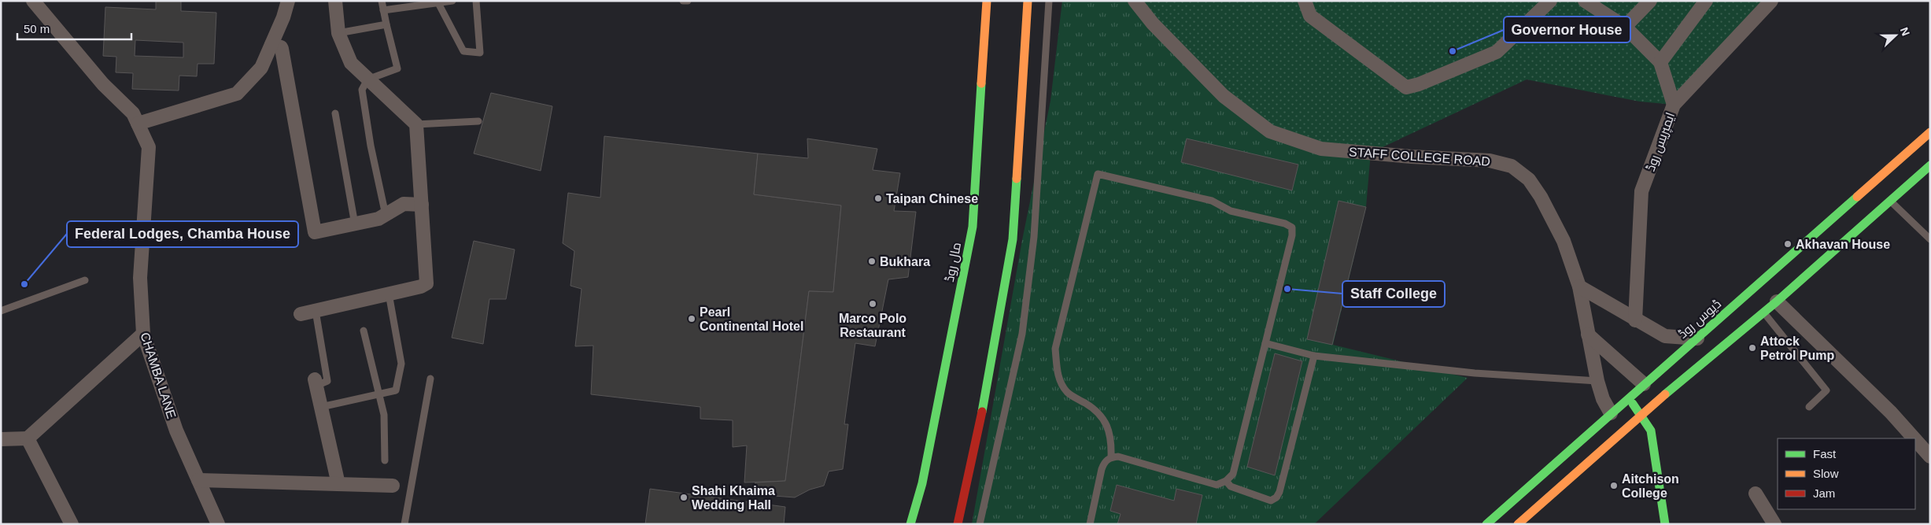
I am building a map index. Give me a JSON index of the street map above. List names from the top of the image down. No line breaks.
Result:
{"streets":{"main road":["مال روڈ","ڈیوس روڈ"],"street":["ایمپریس روڈ","STAFF COLLEGE ROAD","CHAMBA LANE"]},"crossings":[["STAFF COLLEGE ROAD","ڈیوس روڈ"]],"places":["Governor House","Taipan Chinese","Akhavan House","Bukhara","Federal Lodges, Chamba House","Staff College","Marco Polo Restaurant","Pearl Continental Hotel","Attock Petrol Pump","Aitchison College","Shahi Khaima Wedding Hall"],"legend":["Fast","Slow","Jam"],"scale_bar":"50 m","north":"right"}
